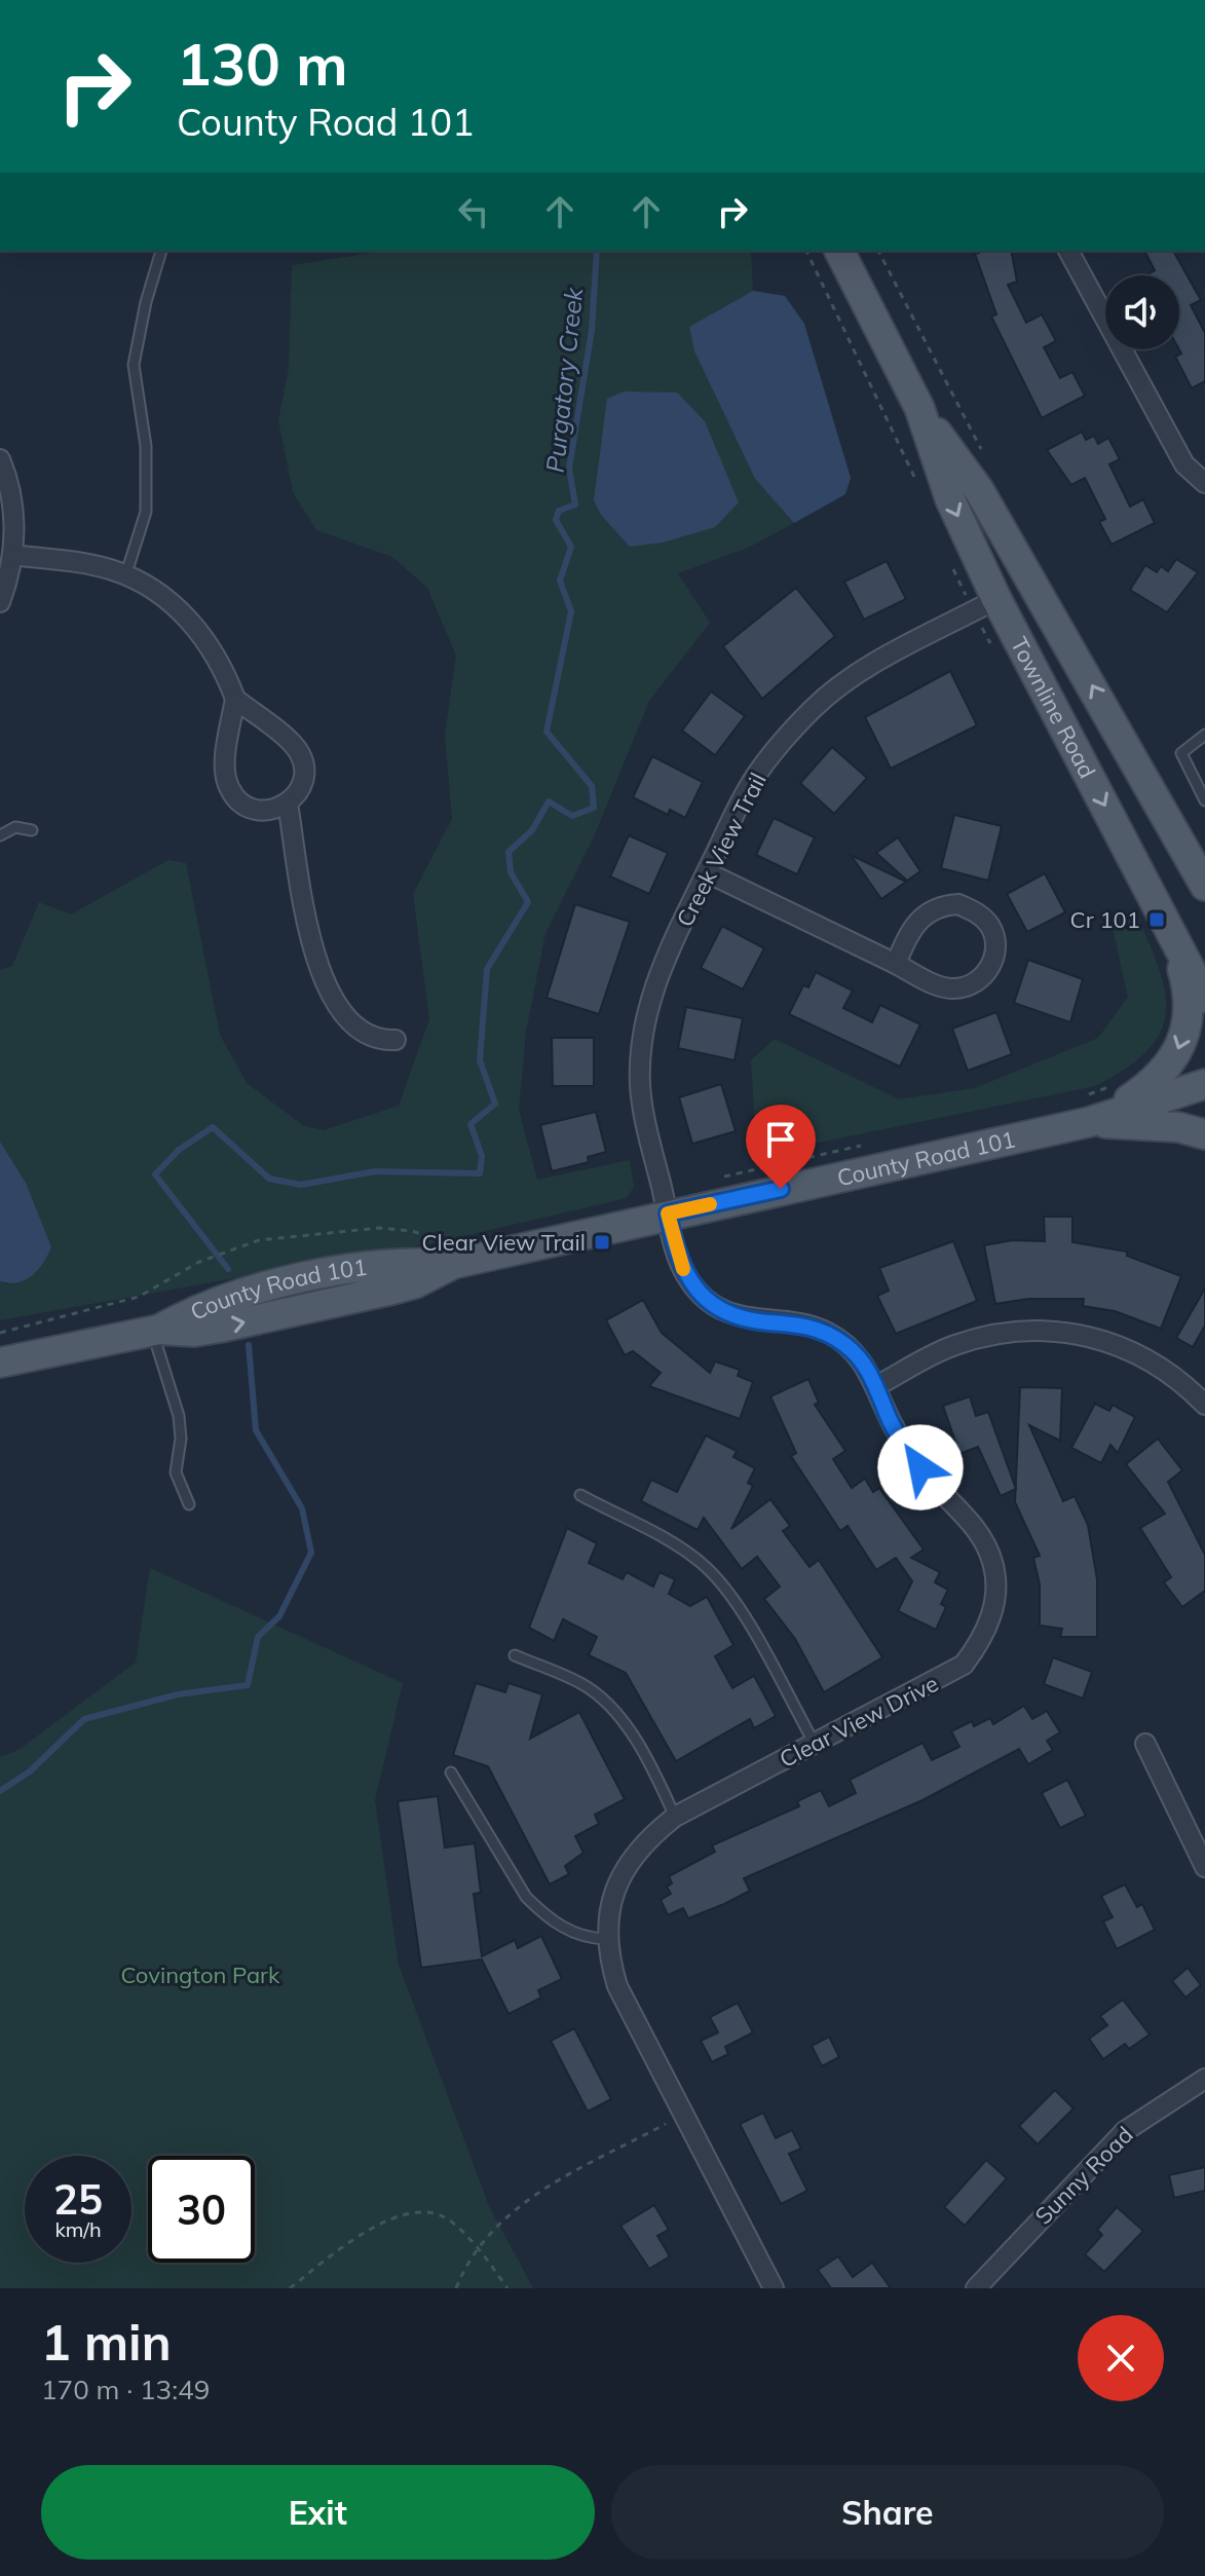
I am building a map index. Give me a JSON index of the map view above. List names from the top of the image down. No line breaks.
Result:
{"streets":{"main road":["Townline Road","County Road 101"],"street":["Creek View Trail","Clear View Drive","Sunny Road"]},"crossings":[["Townline Road","Creek View Trail"],["Creek View Trail","County Road 101"],["Creek View Trail","Clear View Drive"],["County Road 101","Clear View Drive"]],"water":["Purgatory Creek"],"parks":["Covington Park"],"places":{"transit":["Cr 101","Clear View Trail"]},"page":{"turn":["130 m","County Road 101"],"speed":"25 km/h","limit":"30","heading":["1 min","170 m · 13:49"],"buttons":["Exit","Share"]}}
